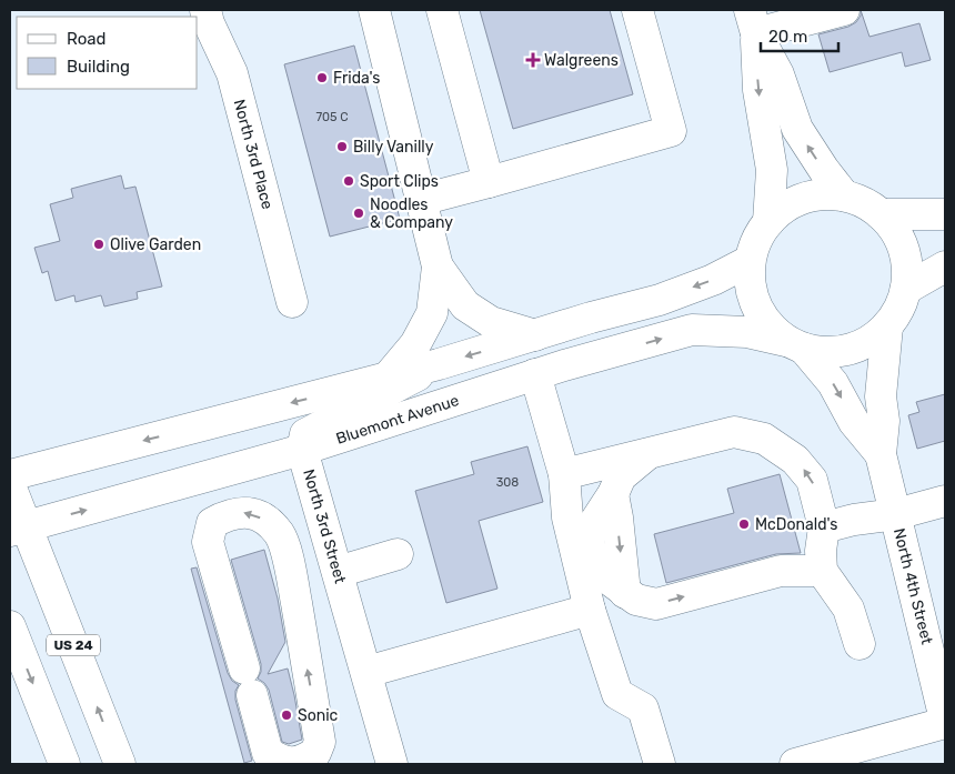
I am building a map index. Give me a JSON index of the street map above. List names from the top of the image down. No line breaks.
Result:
{"streets":{"main road":["North 3rd Place","Bluemont Avenue","North 3rd Street","North 4th Street","US 24"]},"crossings":[["Bluemont Avenue","North 3rd Street"],["Bluemont Avenue","North 4th Street"],["Bluemont Avenue","US 24"]],"places":{"health":["Walgreens"],"other":["Frida's","Billy Vanilly","Sport Clips","Noodles & Company","Olive Garden","McDonald's","Sonic"]},"house_numbers":["705 C","308"],"legend":["Road","Building"],"scale_bar":"20 m"}
